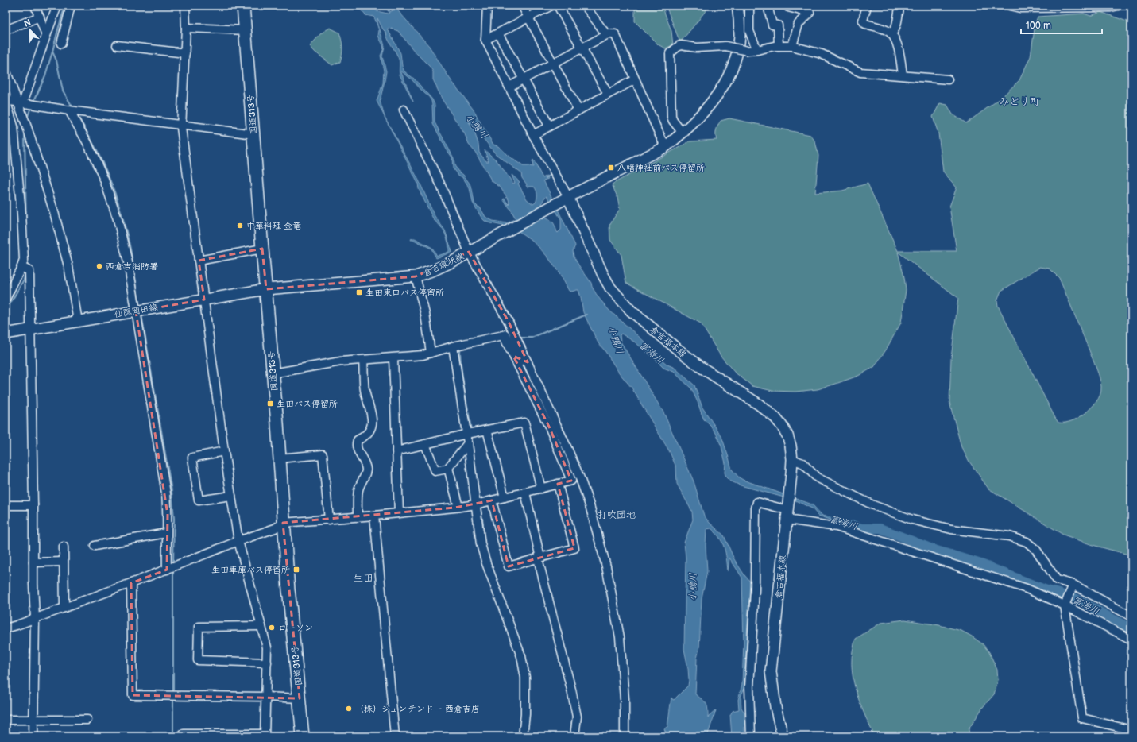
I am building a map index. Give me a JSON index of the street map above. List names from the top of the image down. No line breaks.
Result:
{"streets":{"highway":["国道313号"],"main road":["倉吉環状線","仙隠岡田線","倉吉福本線"]},"crossings":[["国道313号","倉吉環状線"],["国道313号","仙隠岡田線"],["倉吉環状線","仙隠岡田線"],["倉吉環状線","倉吉福本線"]],"districts":["みどり町","打吹団地","生田"],"water":["小鴨川","富海川"],"places":{"transit":["八幡神社前バス停留所","生田東口バス停留所","生田バス停留所","生田車庫バス停留所"],"other":["中華料理 金竜","西倉吉消防署","ローソン","（株）ジュンテンドー 西倉吉店"]},"scale_bar":"100 m","north":"top"}
